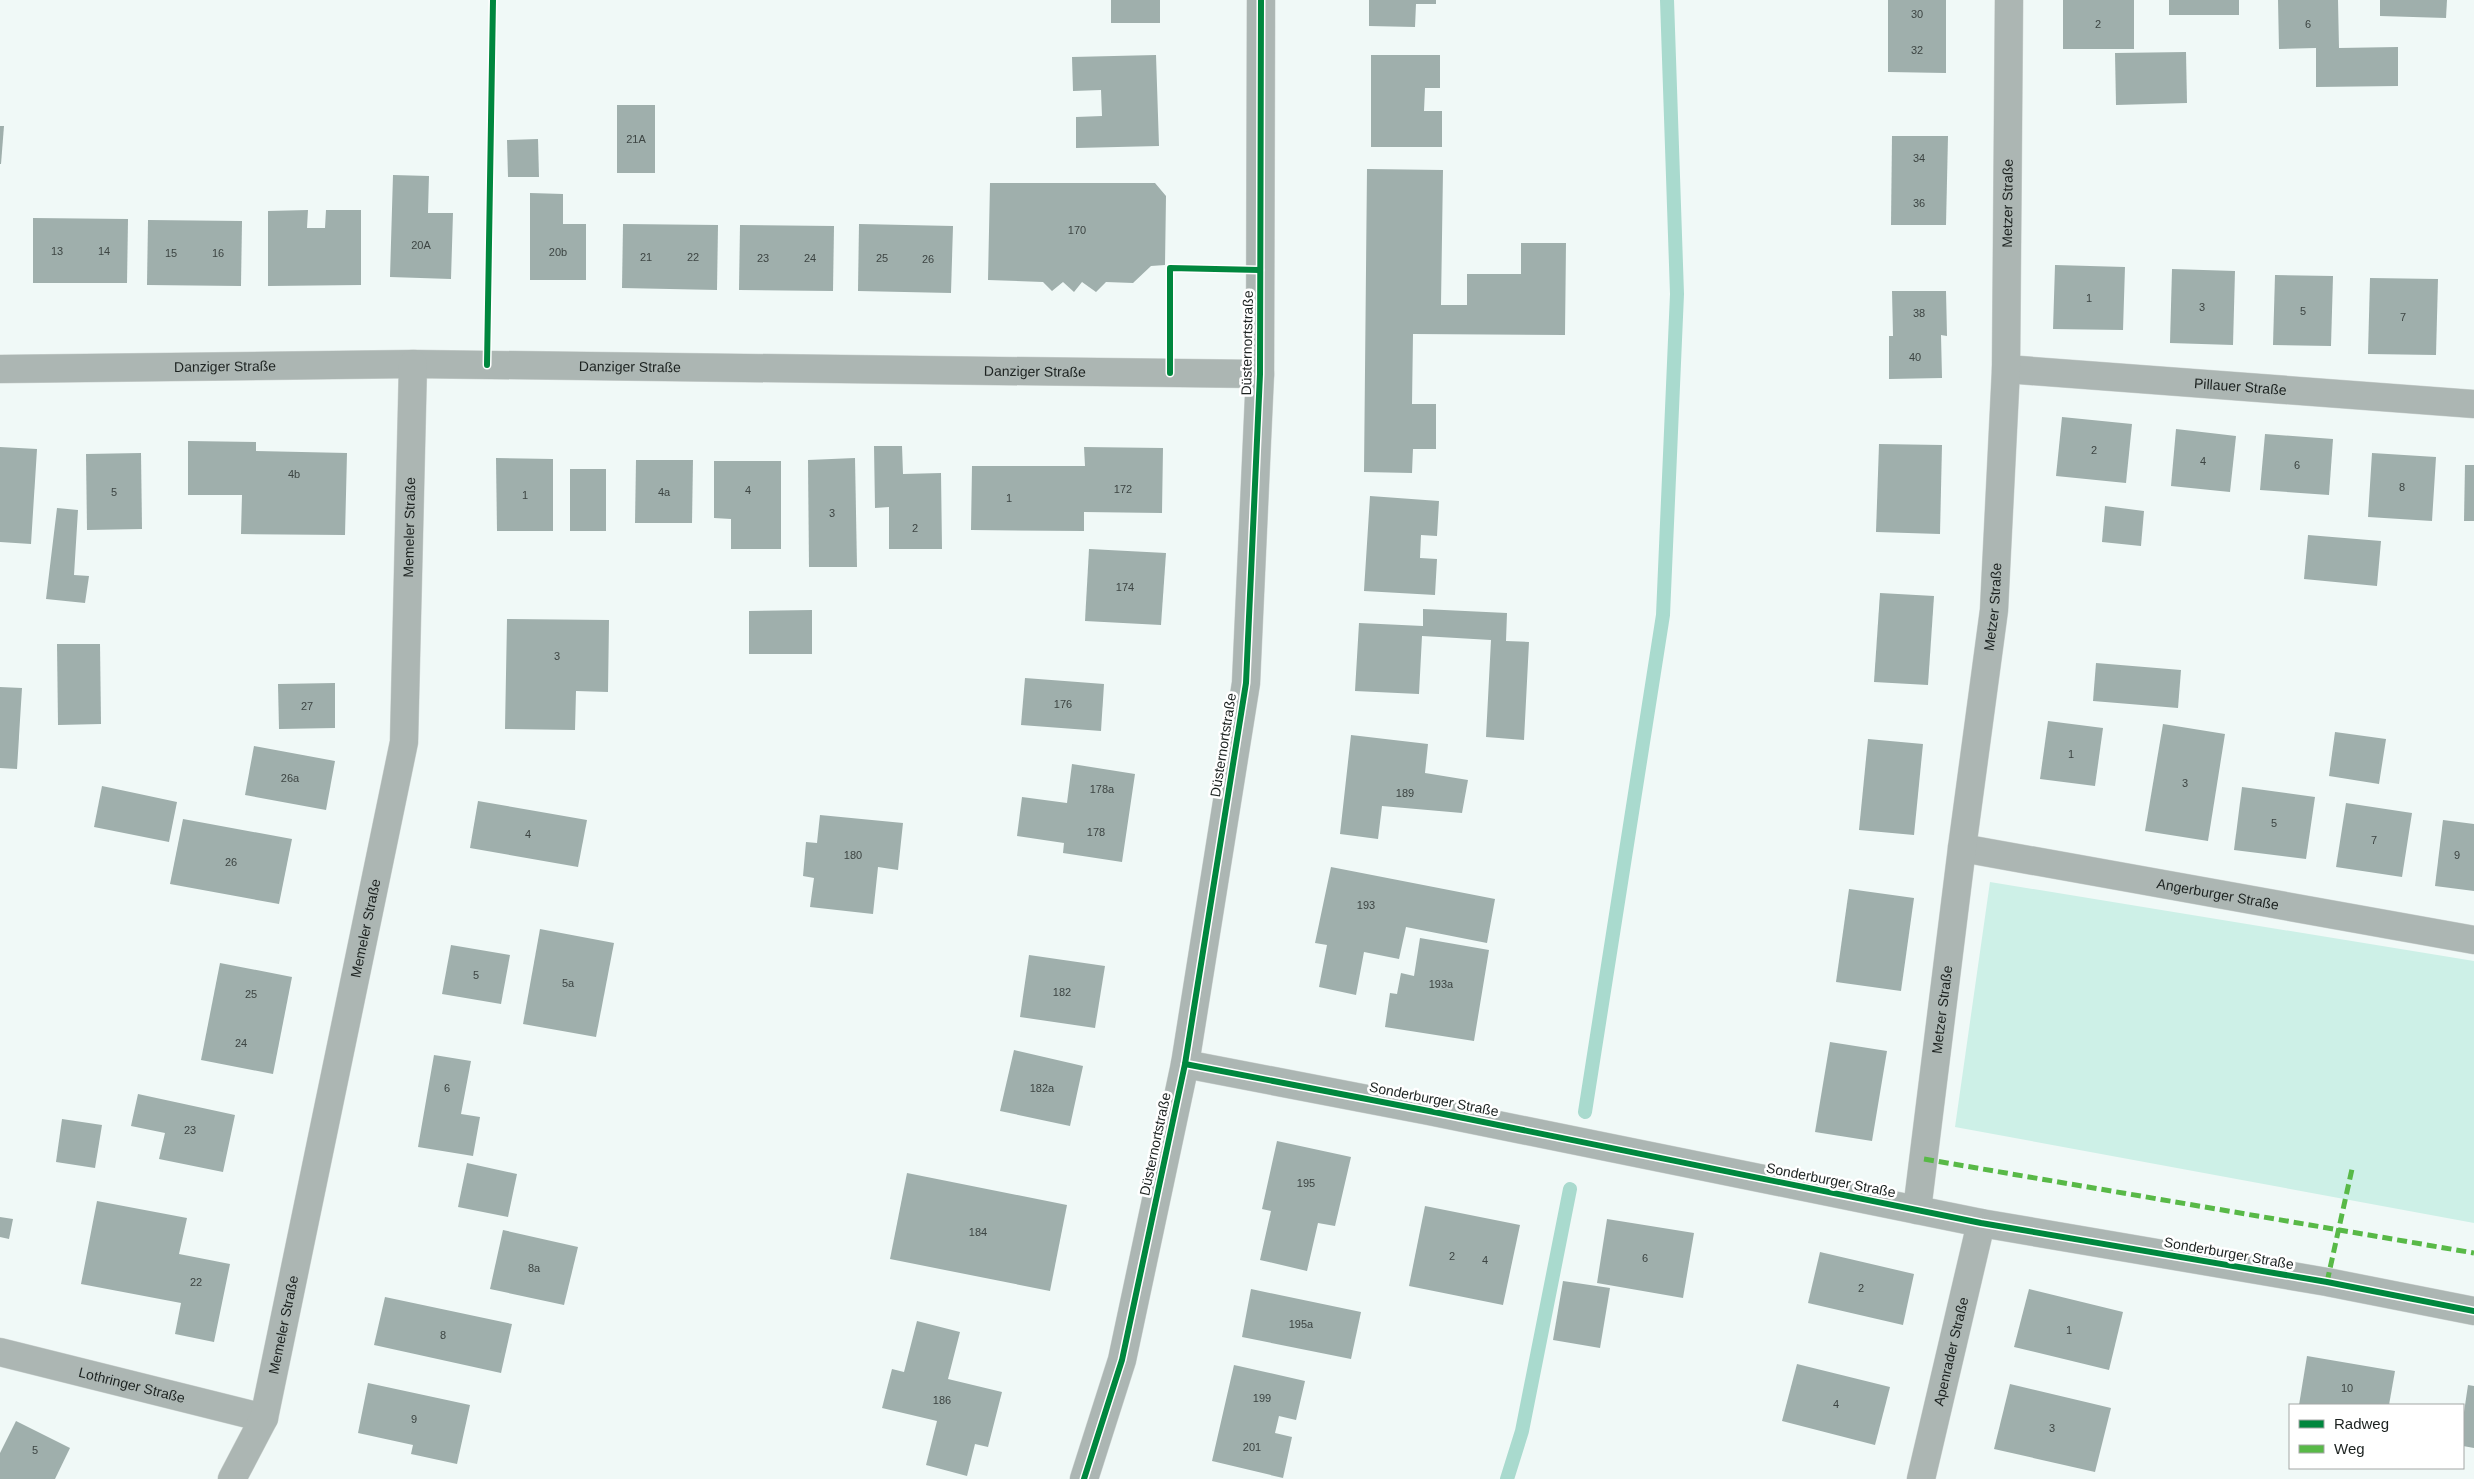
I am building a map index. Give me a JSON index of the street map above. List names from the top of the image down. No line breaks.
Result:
{"streets":{"street":["Metzer Straße","Düsternortstraße","Danziger Straße","Pillauer Straße","Memeler Straße","Angerburger Straße","Sonderburger Straße","Apenrader Straße","Lothringer Straße"]},"crossings":[["Metzer Straße","Pillauer Straße"],["Metzer Straße","Angerburger Straße"],["Metzer Straße","Sonderburger Straße"],["Düsternortstraße","Danziger Straße"],["Düsternortstraße","Sonderburger Straße"],["Danziger Straße","Memeler Straße"],["Memeler Straße","Lothringer Straße"],["Sonderburger Straße","Apenrader Straße"]],"house_numbers":["30","2","6","32","21A","34","36","170","20A","13","14","20b","15","16","21","22","23","24","25","26","1","3","5","38","7","40","2","4","6","4b","8","172","4","5","4a","1","1","3","2","174","3","176","27","1","26a","3","178a","189","5","178","4","7","180","9","26","193","5","5a","193a","182","25","24","6","182a","23","195","184","2","6","4","8a","22","2","195a","1","8","10","199","186","4","9","3","201","5"],"legend":["Radweg","Weg"]}
